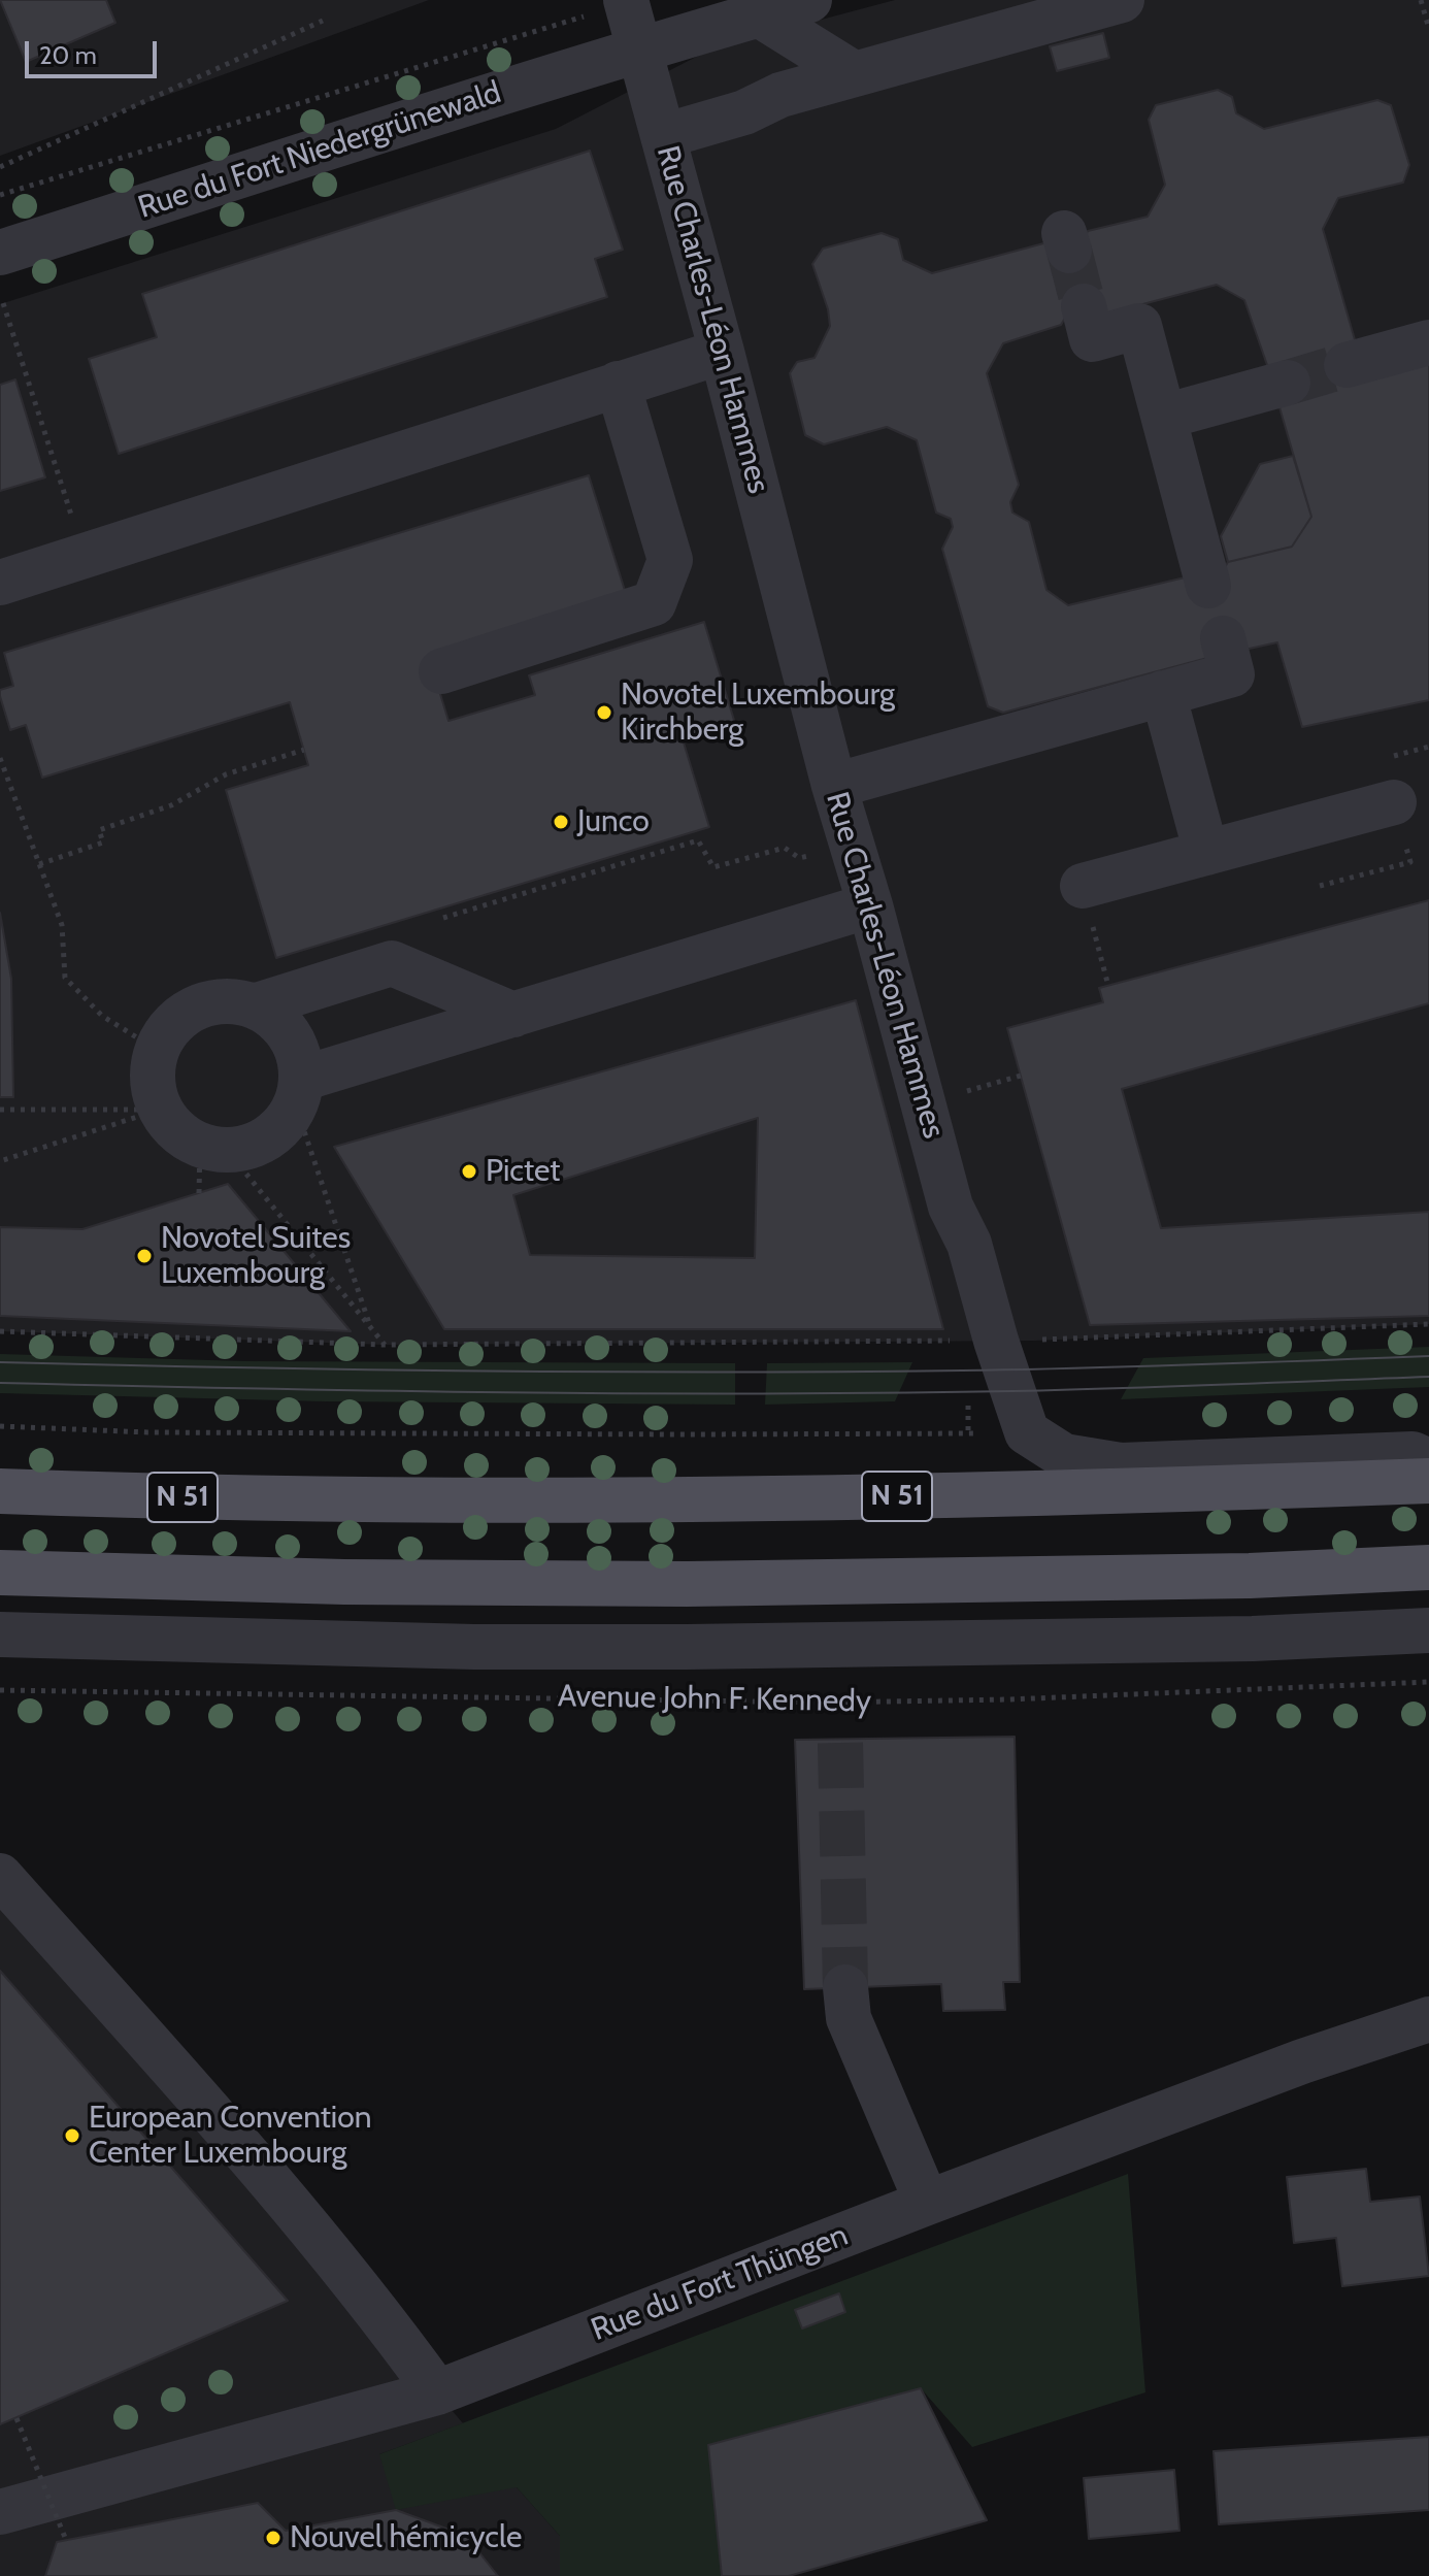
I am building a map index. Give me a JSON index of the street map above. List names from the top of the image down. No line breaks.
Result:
{"streets":{"main road":["N 51"],"street":["Rue du Fort Niedergrünewald","Rue Charles-Léon Hammes","Avenue John F. Kennedy","Rue du Fort Thüngen"]},"crossings":[["Rue du Fort Niedergrünewald","Rue Charles-Léon Hammes"]],"places":["Novotel Luxembourg Kirchberg","Junco","Pictet","Novotel Suites Luxembourg","European Convention Center Luxembourg","Nouvel hémicycle"],"scale_bar":"20 m"}
